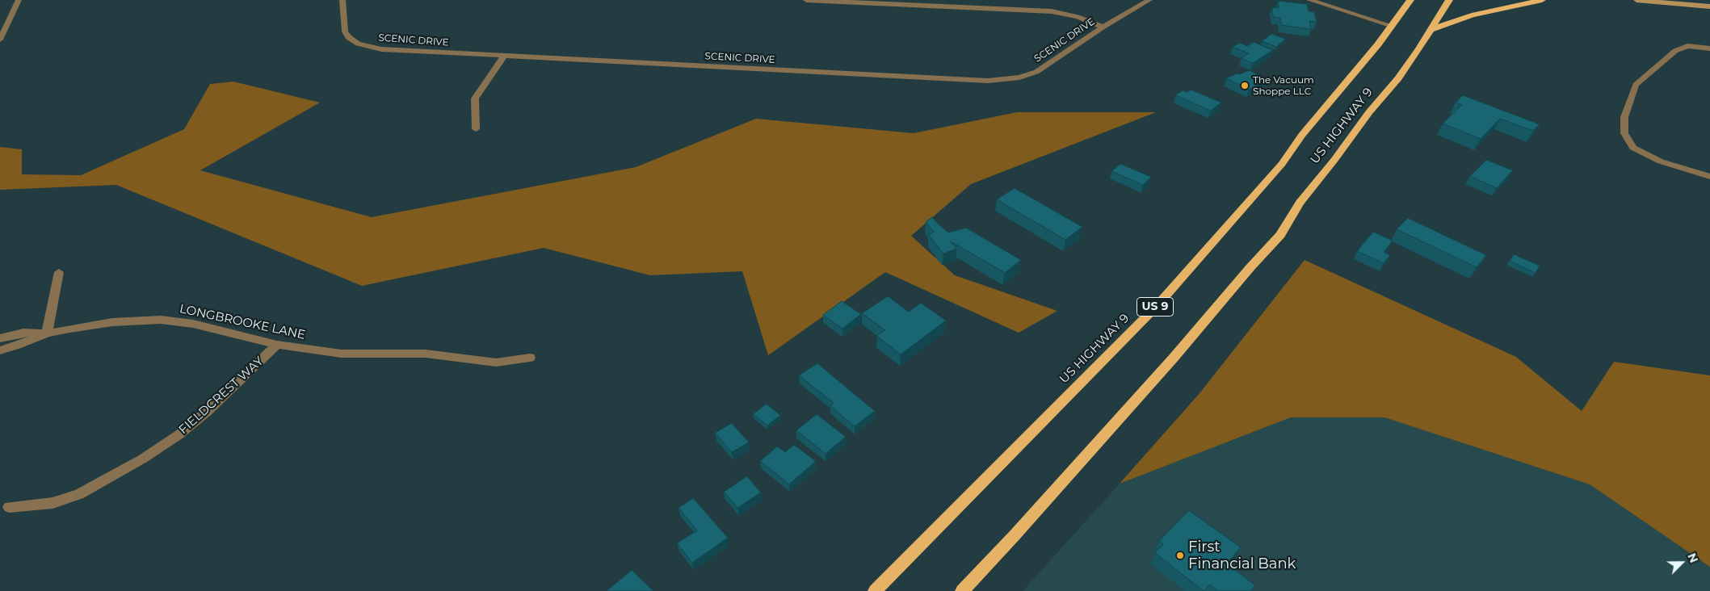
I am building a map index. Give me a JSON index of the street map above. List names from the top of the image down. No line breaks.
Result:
{"streets":{"highway":["US HIGHWAY 9","US 9"],"street":["SCENIC DRIVE","LONGBROOKE LANE","FIELDCREST WAY"]},"crossings":[["LONGBROOKE LANE","FIELDCREST WAY"]],"places":["The Vacuum Shoppe LLC","First Financial Bank"],"north":"top right"}
